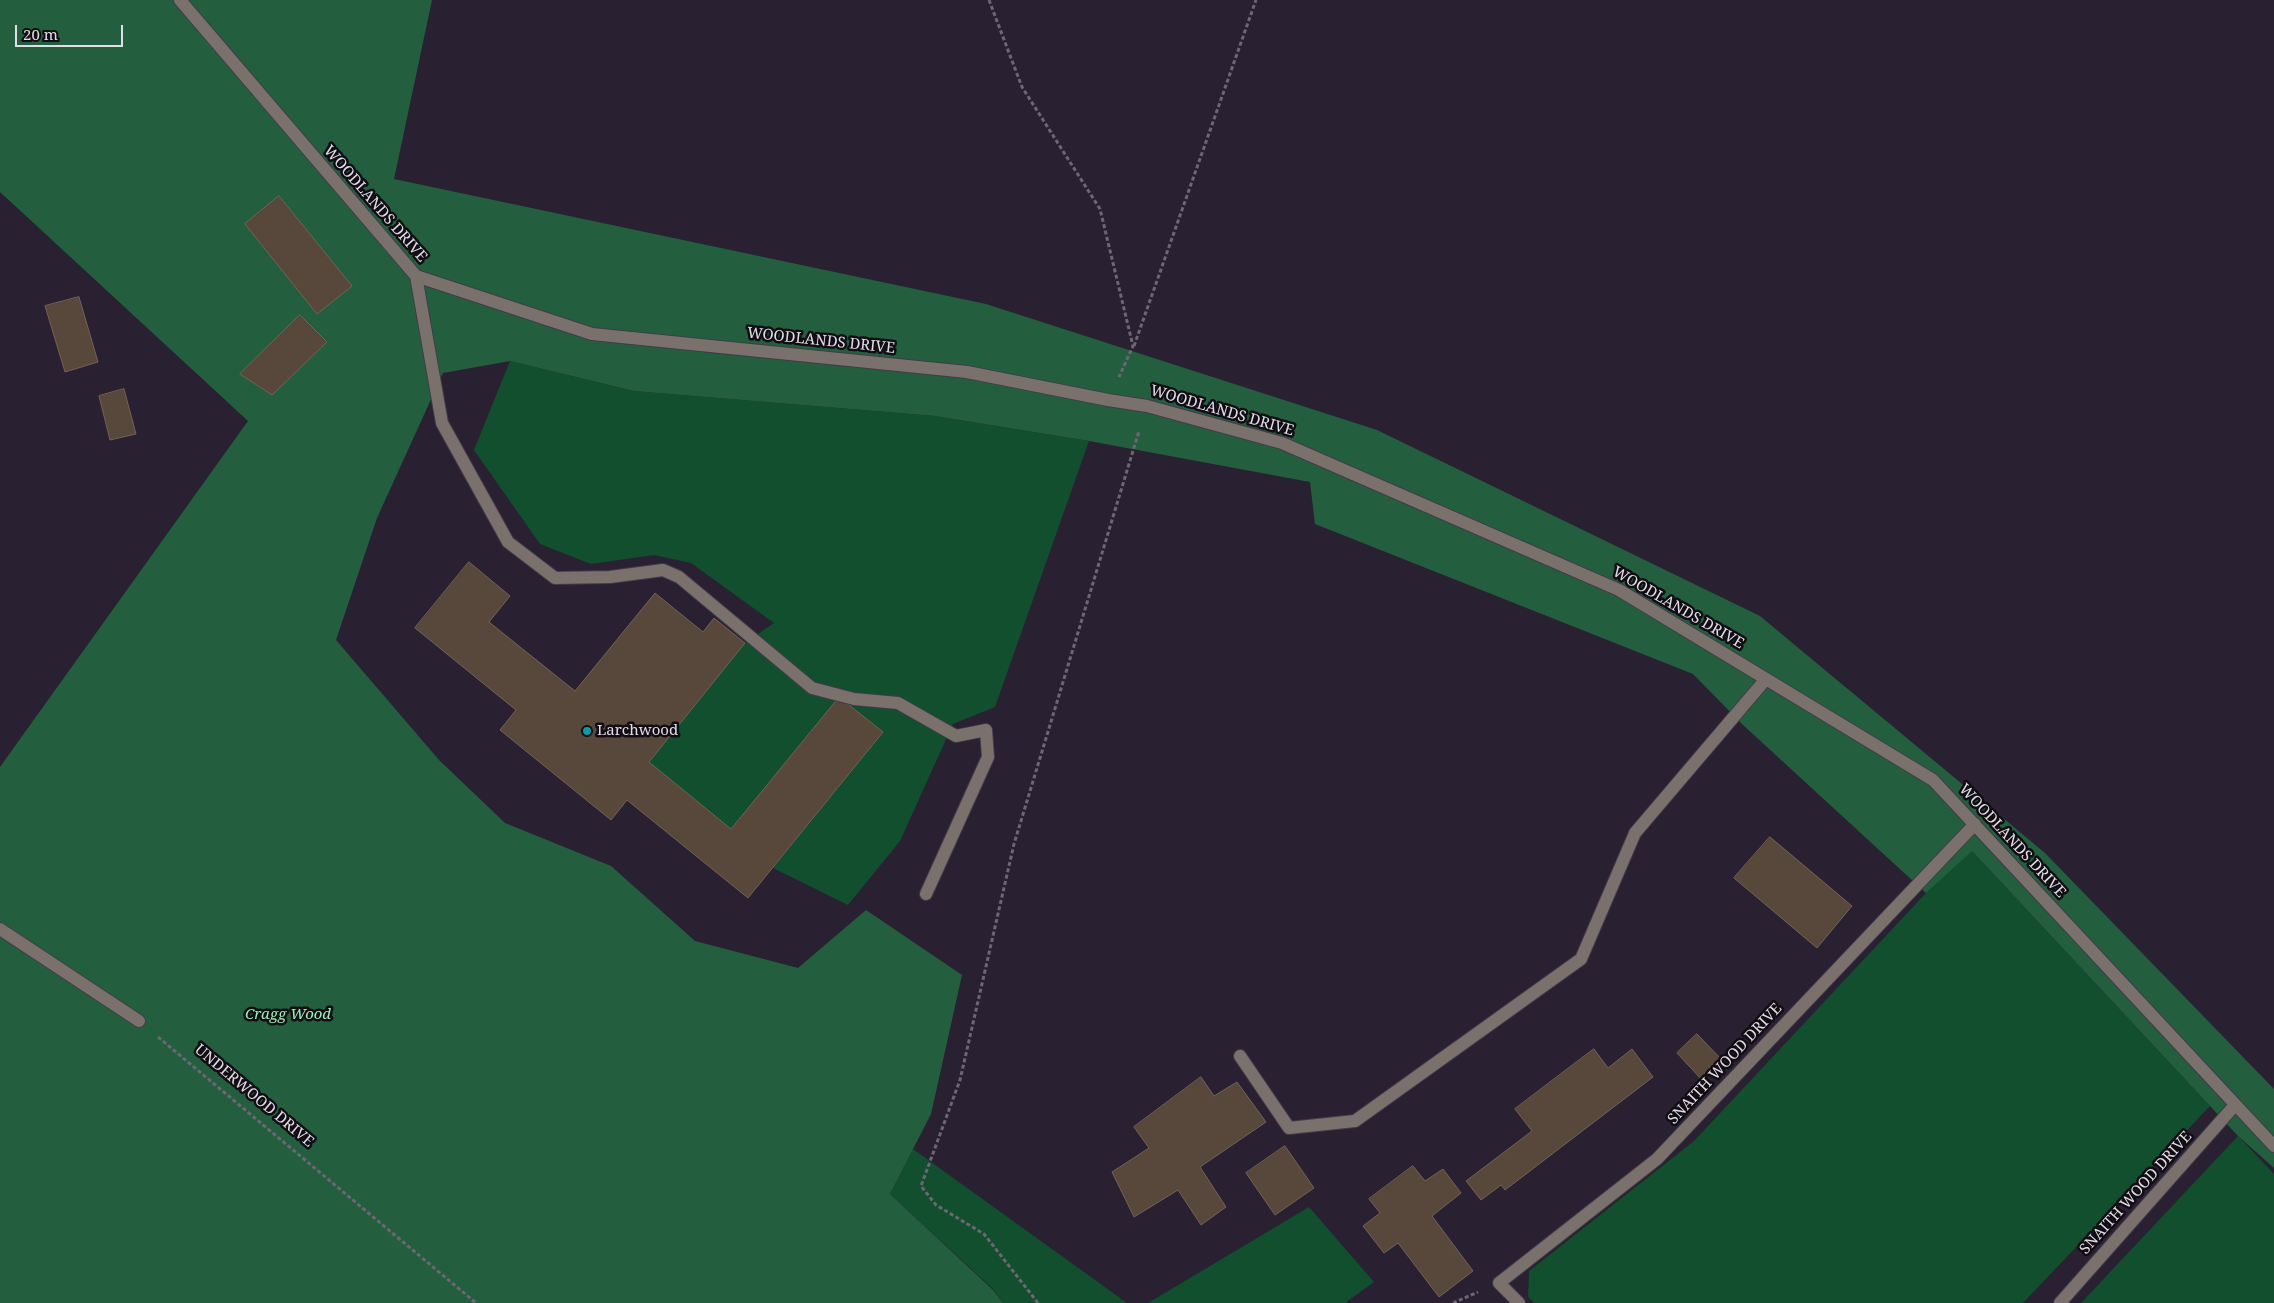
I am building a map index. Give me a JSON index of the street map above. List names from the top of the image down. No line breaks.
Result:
{"streets":{"street":["WOODLANDS DRIVE","SNAITH WOOD DRIVE"],"path":["UNDERWOOD DRIVE"]},"crossings":[["WOODLANDS DRIVE","SNAITH WOOD DRIVE"]],"parks":["Cragg Wood"],"places":["Larchwood"],"scale_bar":"20 m"}
